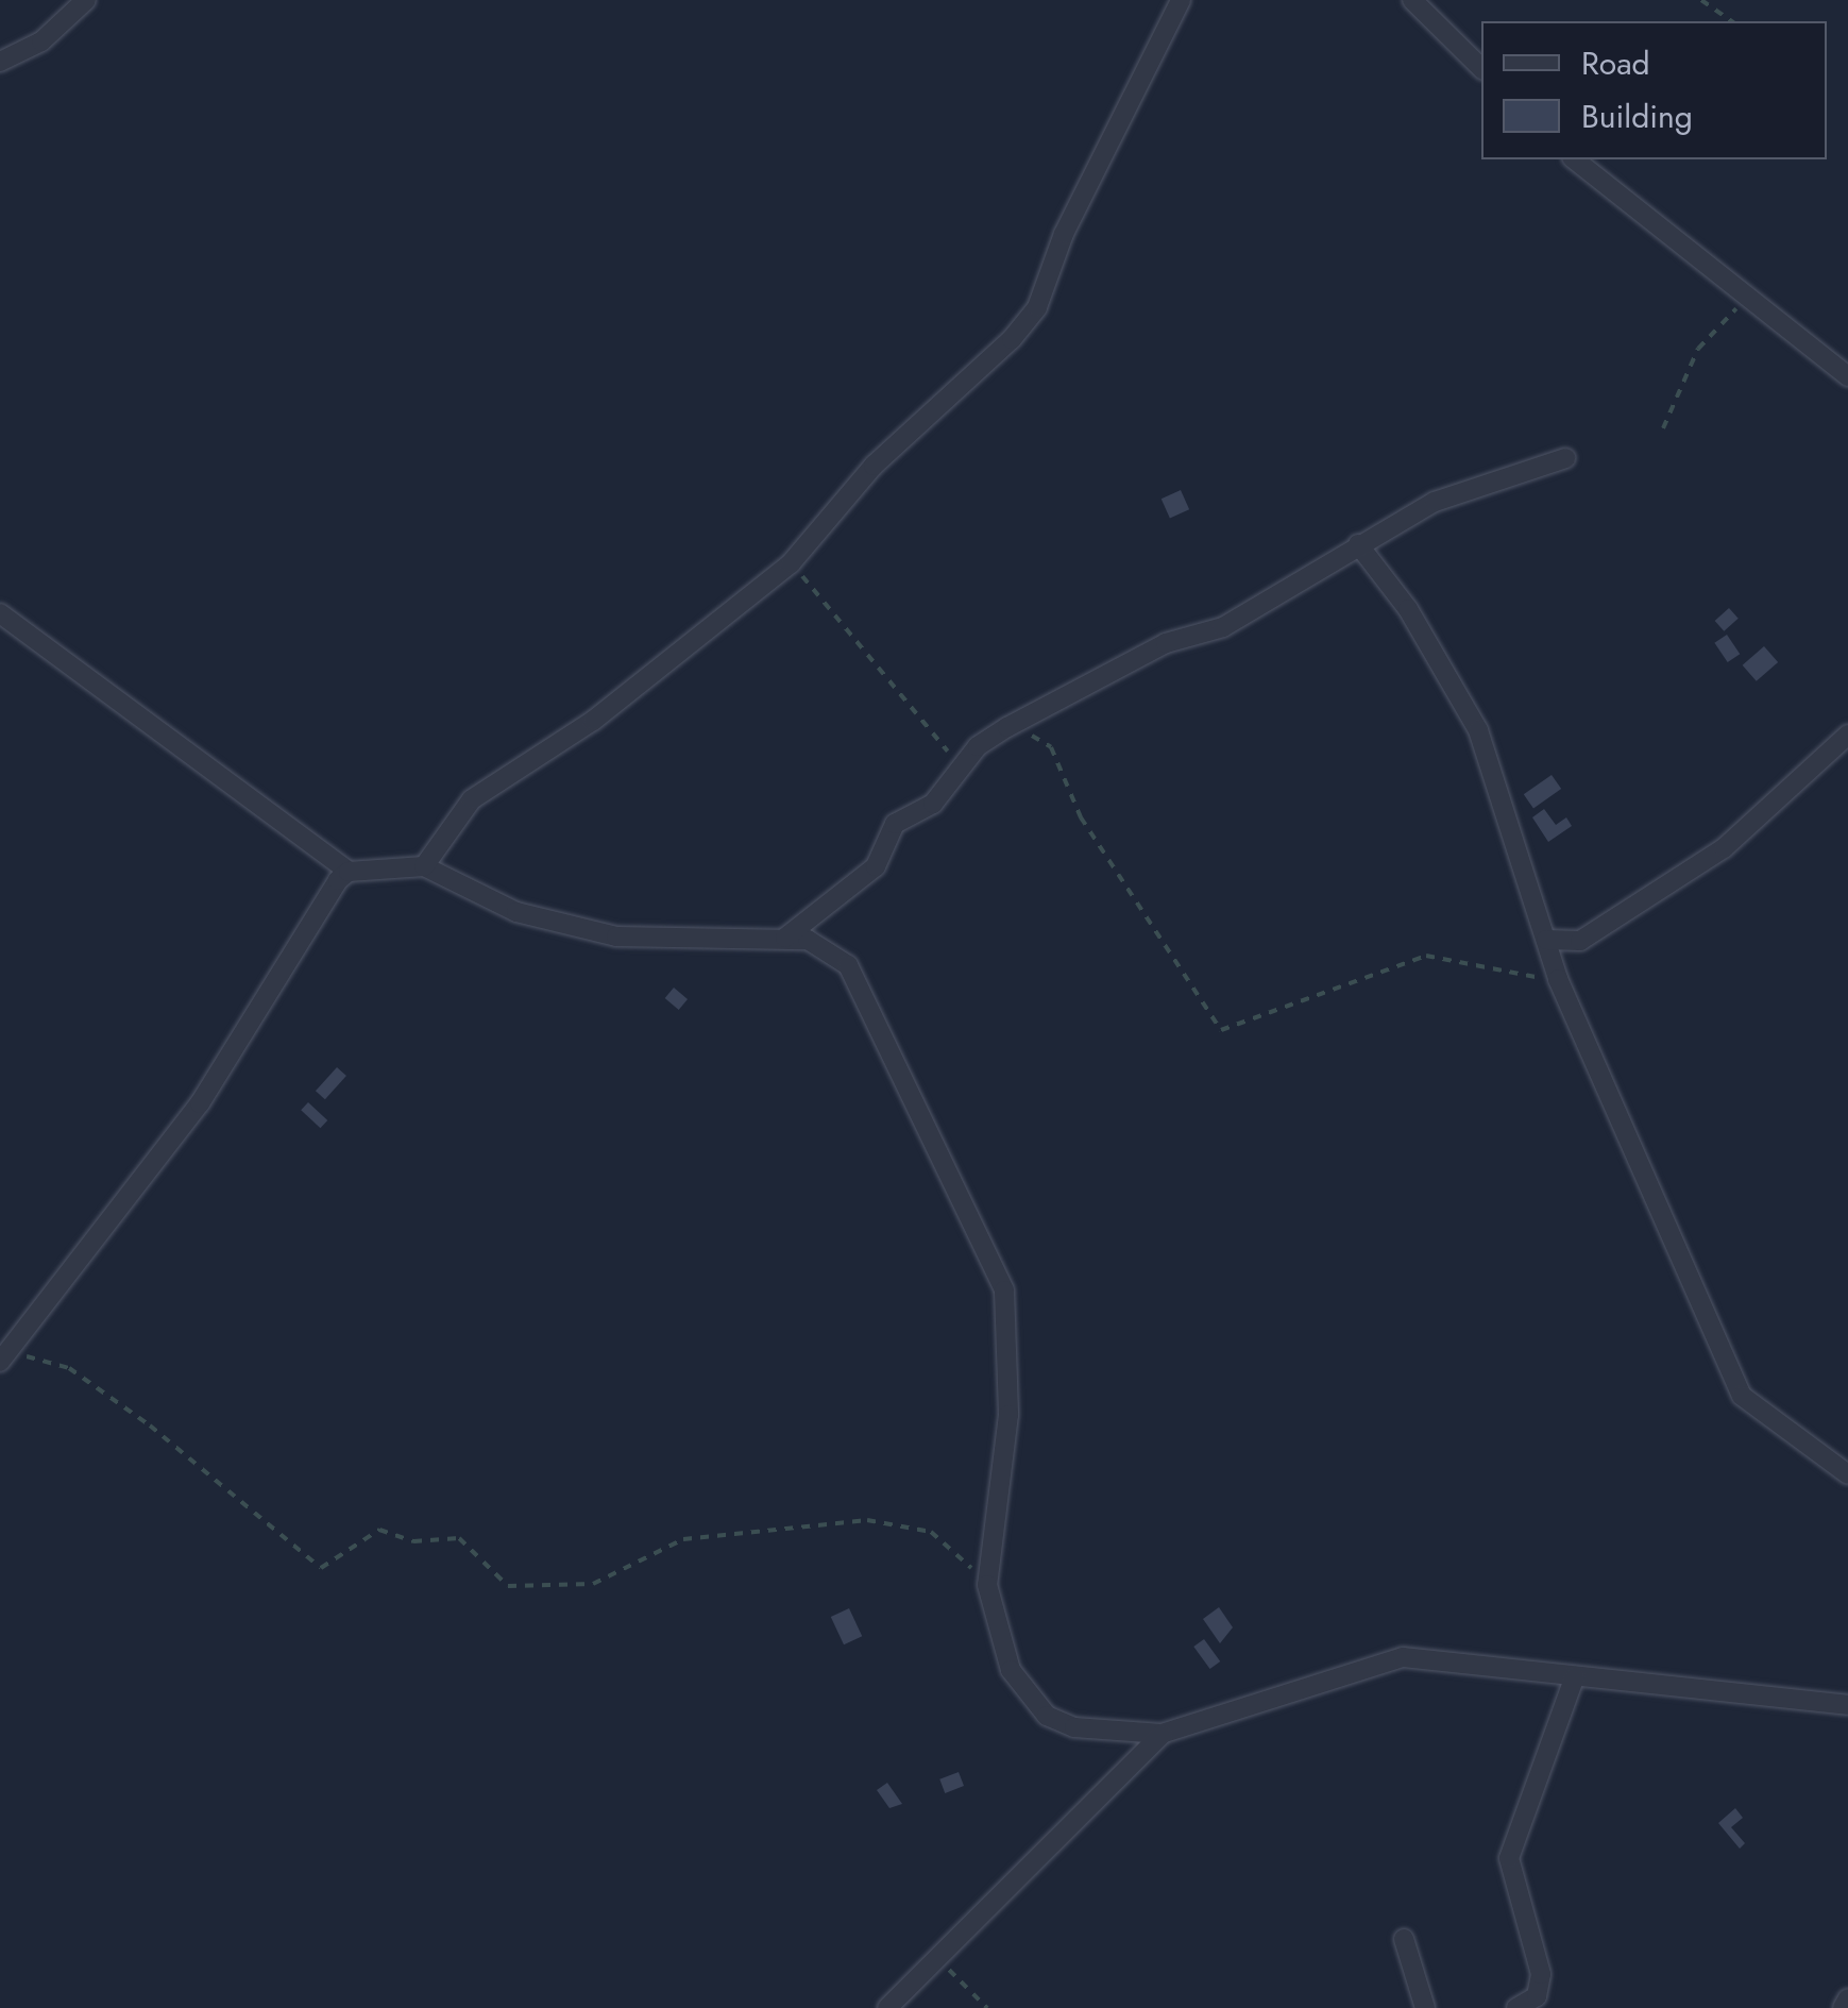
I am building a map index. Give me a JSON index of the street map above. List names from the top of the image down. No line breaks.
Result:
{"legend":["Road","Building"]}
